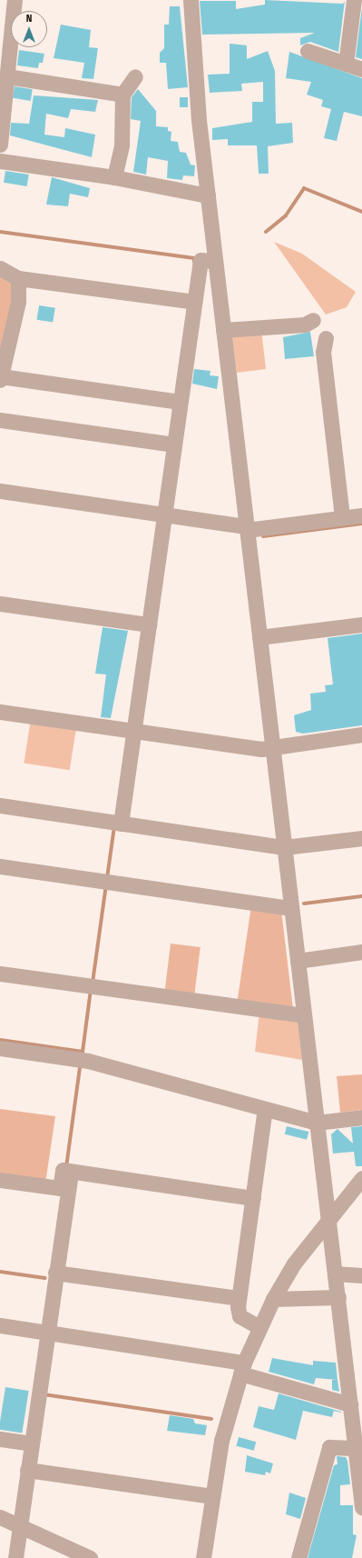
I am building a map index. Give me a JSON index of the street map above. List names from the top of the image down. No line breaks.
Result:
{"north":"top"}
